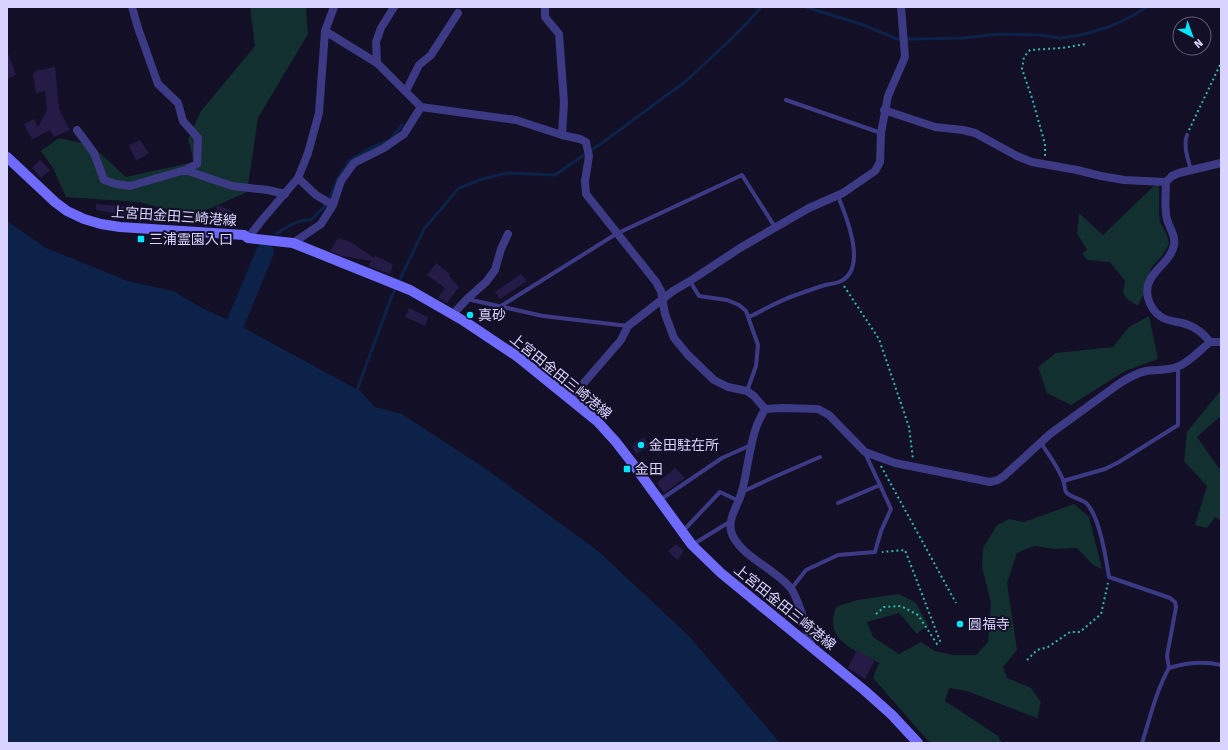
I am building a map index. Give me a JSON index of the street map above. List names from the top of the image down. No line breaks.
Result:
{"streets":{"main road":["上宮田金田三崎港線"]},"places":{"transit":["三浦霊園入口","金田"],"other":["真砂","金田駐在所","圓福寺"]},"north":"bottom right"}
